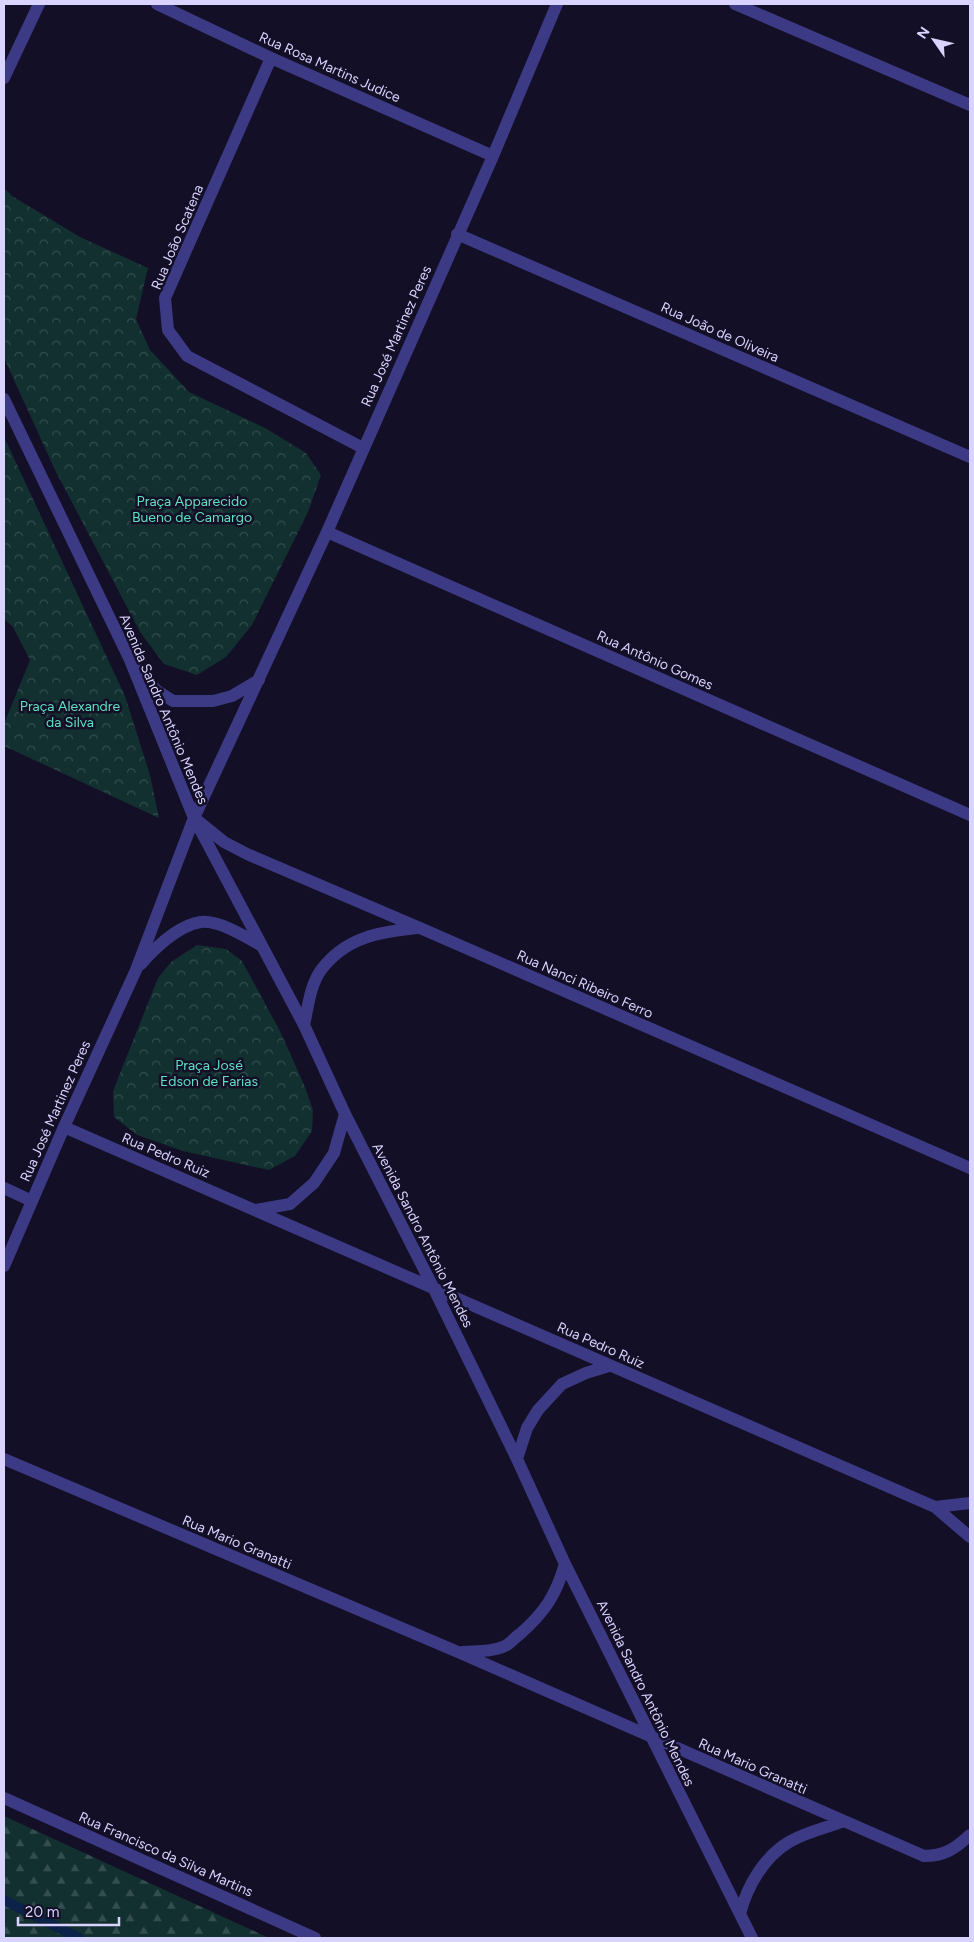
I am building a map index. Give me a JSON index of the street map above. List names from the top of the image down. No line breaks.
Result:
{"streets":{"street":["Rua Rosa Martins Judice","Rua João Scatena","Rua João de Oliveira","Rua José Martinez Peres","Rua Antônio Gomes","Avenida Sandro Antônio Mendes","Rua Nanci Ribeiro Ferro","Rua Pedro Ruiz","Rua Mario Granatti","Rua Francisco da Silva Martins"]},"crossings":[["Rua Rosa Martins Judice","Rua João Scatena"],["Rua Rosa Martins Judice","Rua José Martinez Peres"],["Rua João Scatena","Rua José Martinez Peres"],["Rua João de Oliveira","Rua José Martinez Peres"],["Rua José Martinez Peres","Rua Antônio Gomes"],["Rua José Martinez Peres","Avenida Sandro Antônio Mendes"],["Rua José Martinez Peres","Rua Nanci Ribeiro Ferro"],["Rua José Martinez Peres","Rua Pedro Ruiz"],["Avenida Sandro Antônio Mendes","Rua Nanci Ribeiro Ferro"],["Avenida Sandro Antônio Mendes","Rua Pedro Ruiz"],["Avenida Sandro Antônio Mendes","Rua Mario Granatti"]],"parks":["Praça Apparecido Bueno de Camargo","Praça Alexandre da Silva","Praça José Edson de Farias"],"scale_bar":"20 m","north":"top left"}
